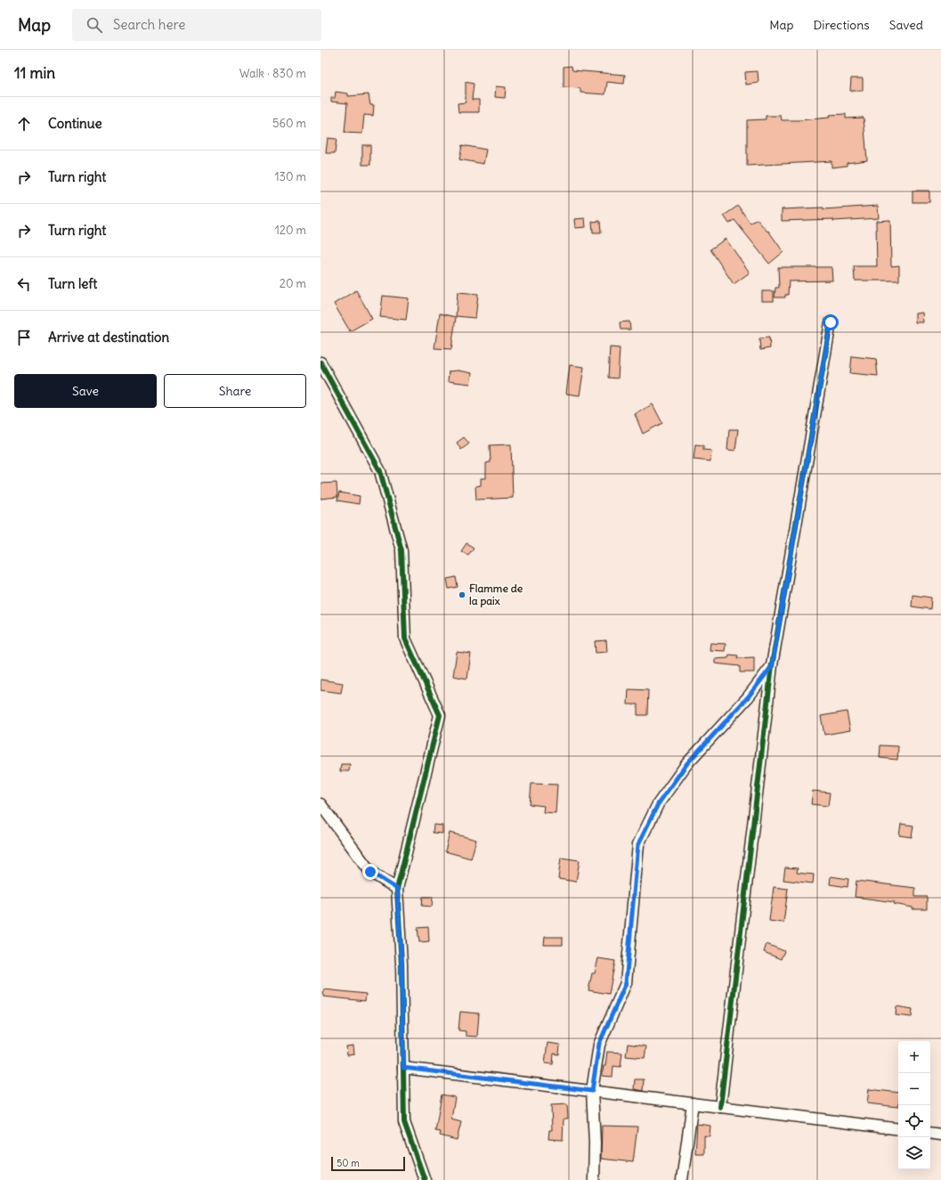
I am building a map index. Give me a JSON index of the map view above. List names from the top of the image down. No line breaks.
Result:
{"places":["Flamme de la paix"],"scale_bar":"50 m","page":{"header":"Map","search":"Search here","nav":["Map","Directions","Saved"],"heading":["11 min","Walk · 830 m"],"list":[["Continue","560 m"],["Turn right","130 m"],["Turn right","120 m"],["Turn left","20 m"],"Arrive at destination"],"buttons":["Save","Share"],"map_buttons":["+","−"],"scale":"50 m"}}
